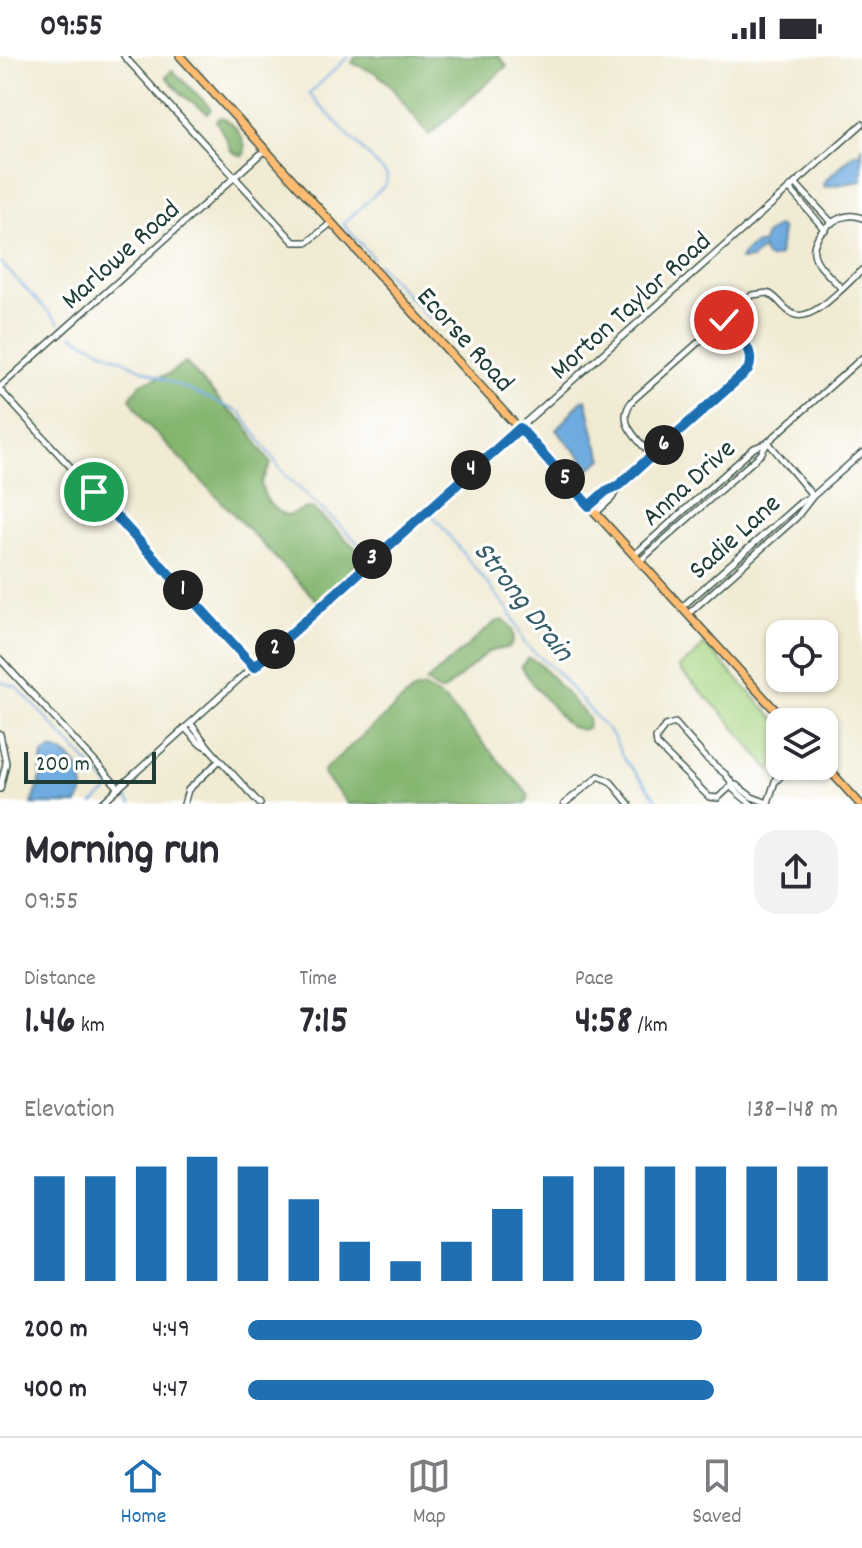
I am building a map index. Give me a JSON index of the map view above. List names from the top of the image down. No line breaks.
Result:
{"streets":{"main road":["Ecorse Road"],"street":["Marlowe Road","Morton Taylor Road","Anna Drive","Sadie Lane"]},"crossings":[["Marlowe Road","Ecorse Road"],["Morton Taylor Road","Ecorse Road"],["Ecorse Road","Anna Drive"],["Ecorse Road","Sadie Lane"]],"water":["Strong Drain"],"scale_bar":"200 m","page":{"status":"09:55","pins":["6","4","5","3","1","2"],"scale":"200 m","heading":["Morning run","09:55"],"stats":[["Distance","1.46 km"],["Time","7:15"],["Pace","4:58 /km"]],"chart":["Elevation","138–148 m"],"list":[{"name":"200 m","note":"4:49"},{"name":"400 m","note":"4:47"}],"tabs":["Home","Map","Saved"]}}
